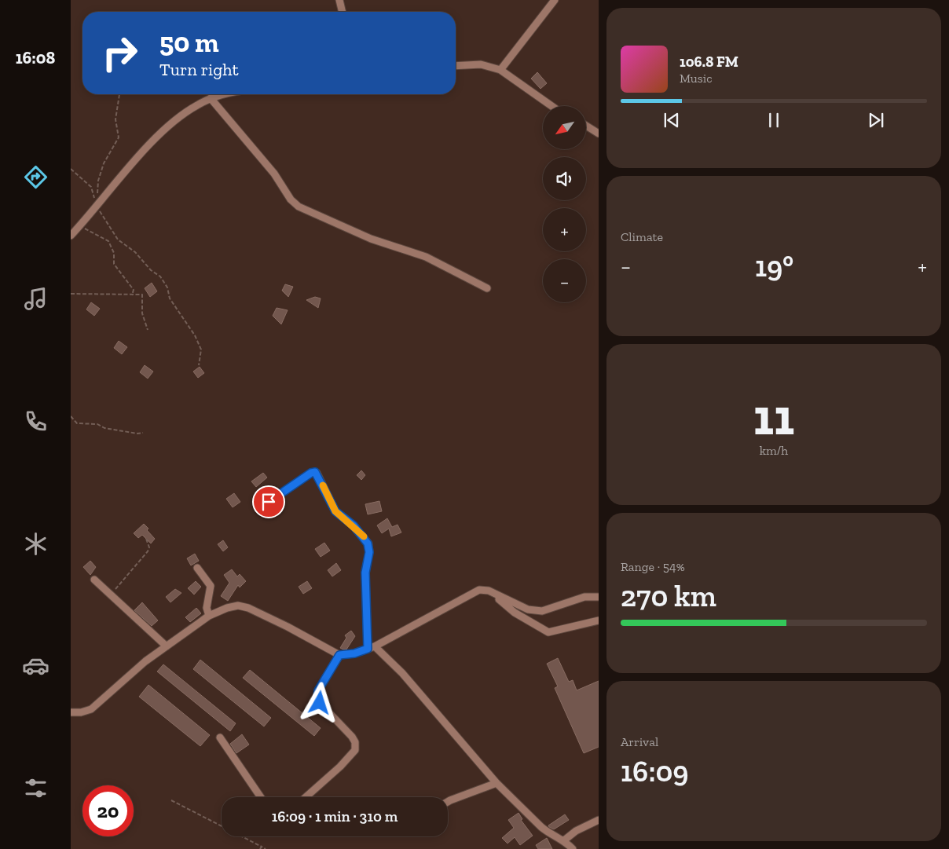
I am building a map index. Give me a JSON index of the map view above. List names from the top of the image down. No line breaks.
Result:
{"north":"bottom left","page":{"tabs":"16:08","turn":["50 m","Turn right"],"song":["106.8 FM","Music"],"map_buttons":["+","−"],"tile":["Climate",["11","km/h"],["Range · 54%","270 km"],["Arrival","16:09"]],"heat":["−","19°","+"],"limit":"20","trip":"16:09 · 1 min · 310 m"}}
